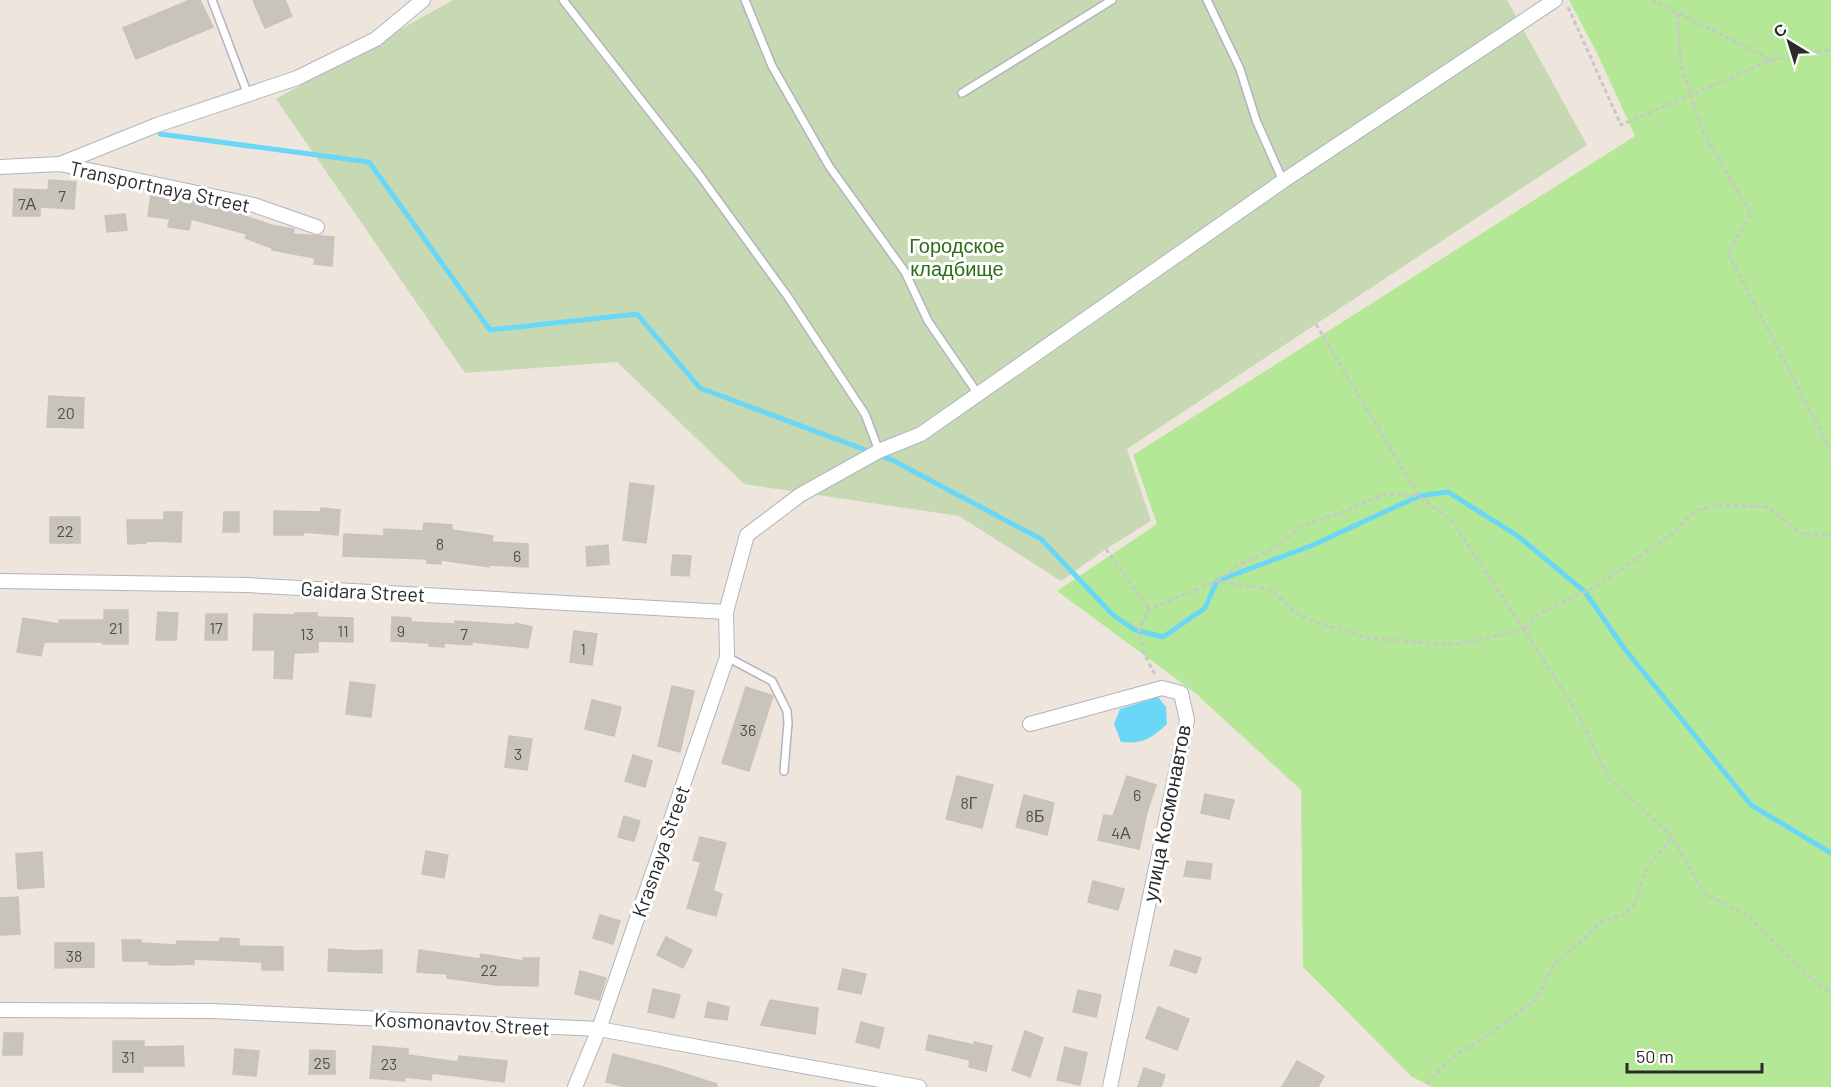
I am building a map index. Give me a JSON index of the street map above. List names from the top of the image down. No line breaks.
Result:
{"streets":{"street":["Transportnaya Street","Gaidara Street","улица Космонавтов","Krasnaya Street","Kosmonavtov Street"]},"crossings":[["Gaidara Street","Krasnaya Street"],["Krasnaya Street","Kosmonavtov Street"]],"parks":["Городское кладбище"],"house_numbers":["7","7А","20","22","8","6","21","17","11","9","13","7","1","36","3","6","8Г","8Б","4А","38","22","31","25","23"],"scale_bar":"50 m","north":"top left"}
